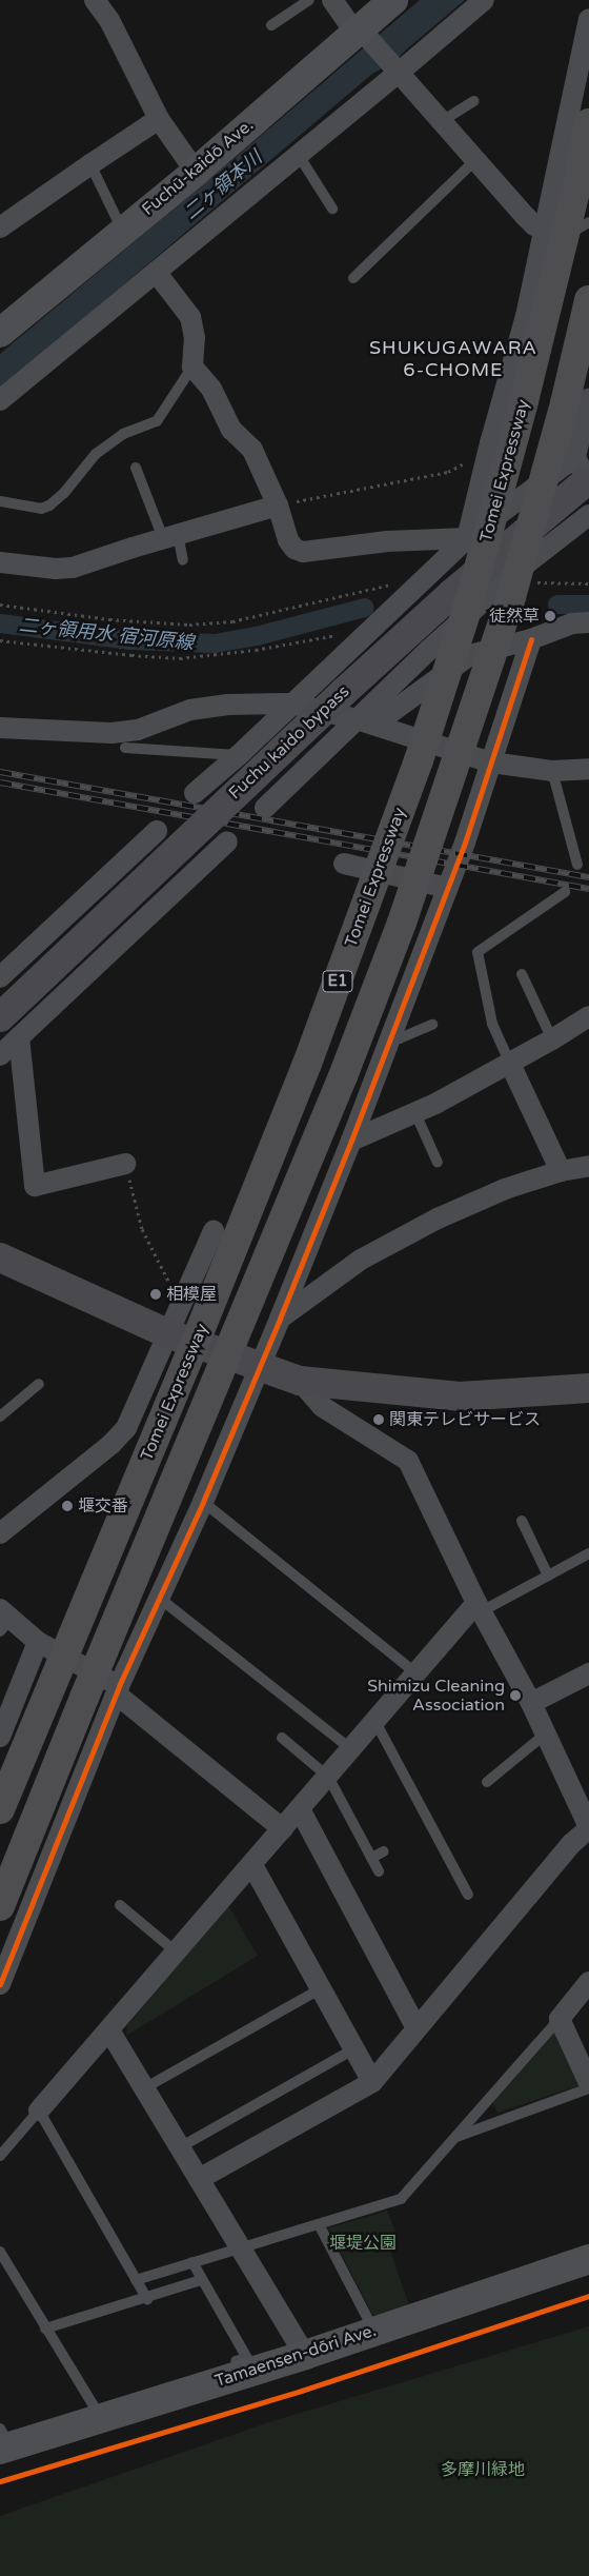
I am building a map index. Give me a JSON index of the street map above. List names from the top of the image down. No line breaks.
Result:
{"streets":{"highway":["Tomei Expressway","E1"],"main road":["Fuchū-kaidō Ave.","Tamaensen-dōri Ave."],"street":["Fuchu kaido bypass"]},"districts":["SHUKUGAWARA 6-CHOME"],"water":["二ヶ領本川","二ヶ領用水 宿河原線"],"parks":["堰堤公園","多摩川緑地"],"places":["徒然草","相模屋","関東テレビサービス","堰交番","Shimizu Cleaning Association"]}
